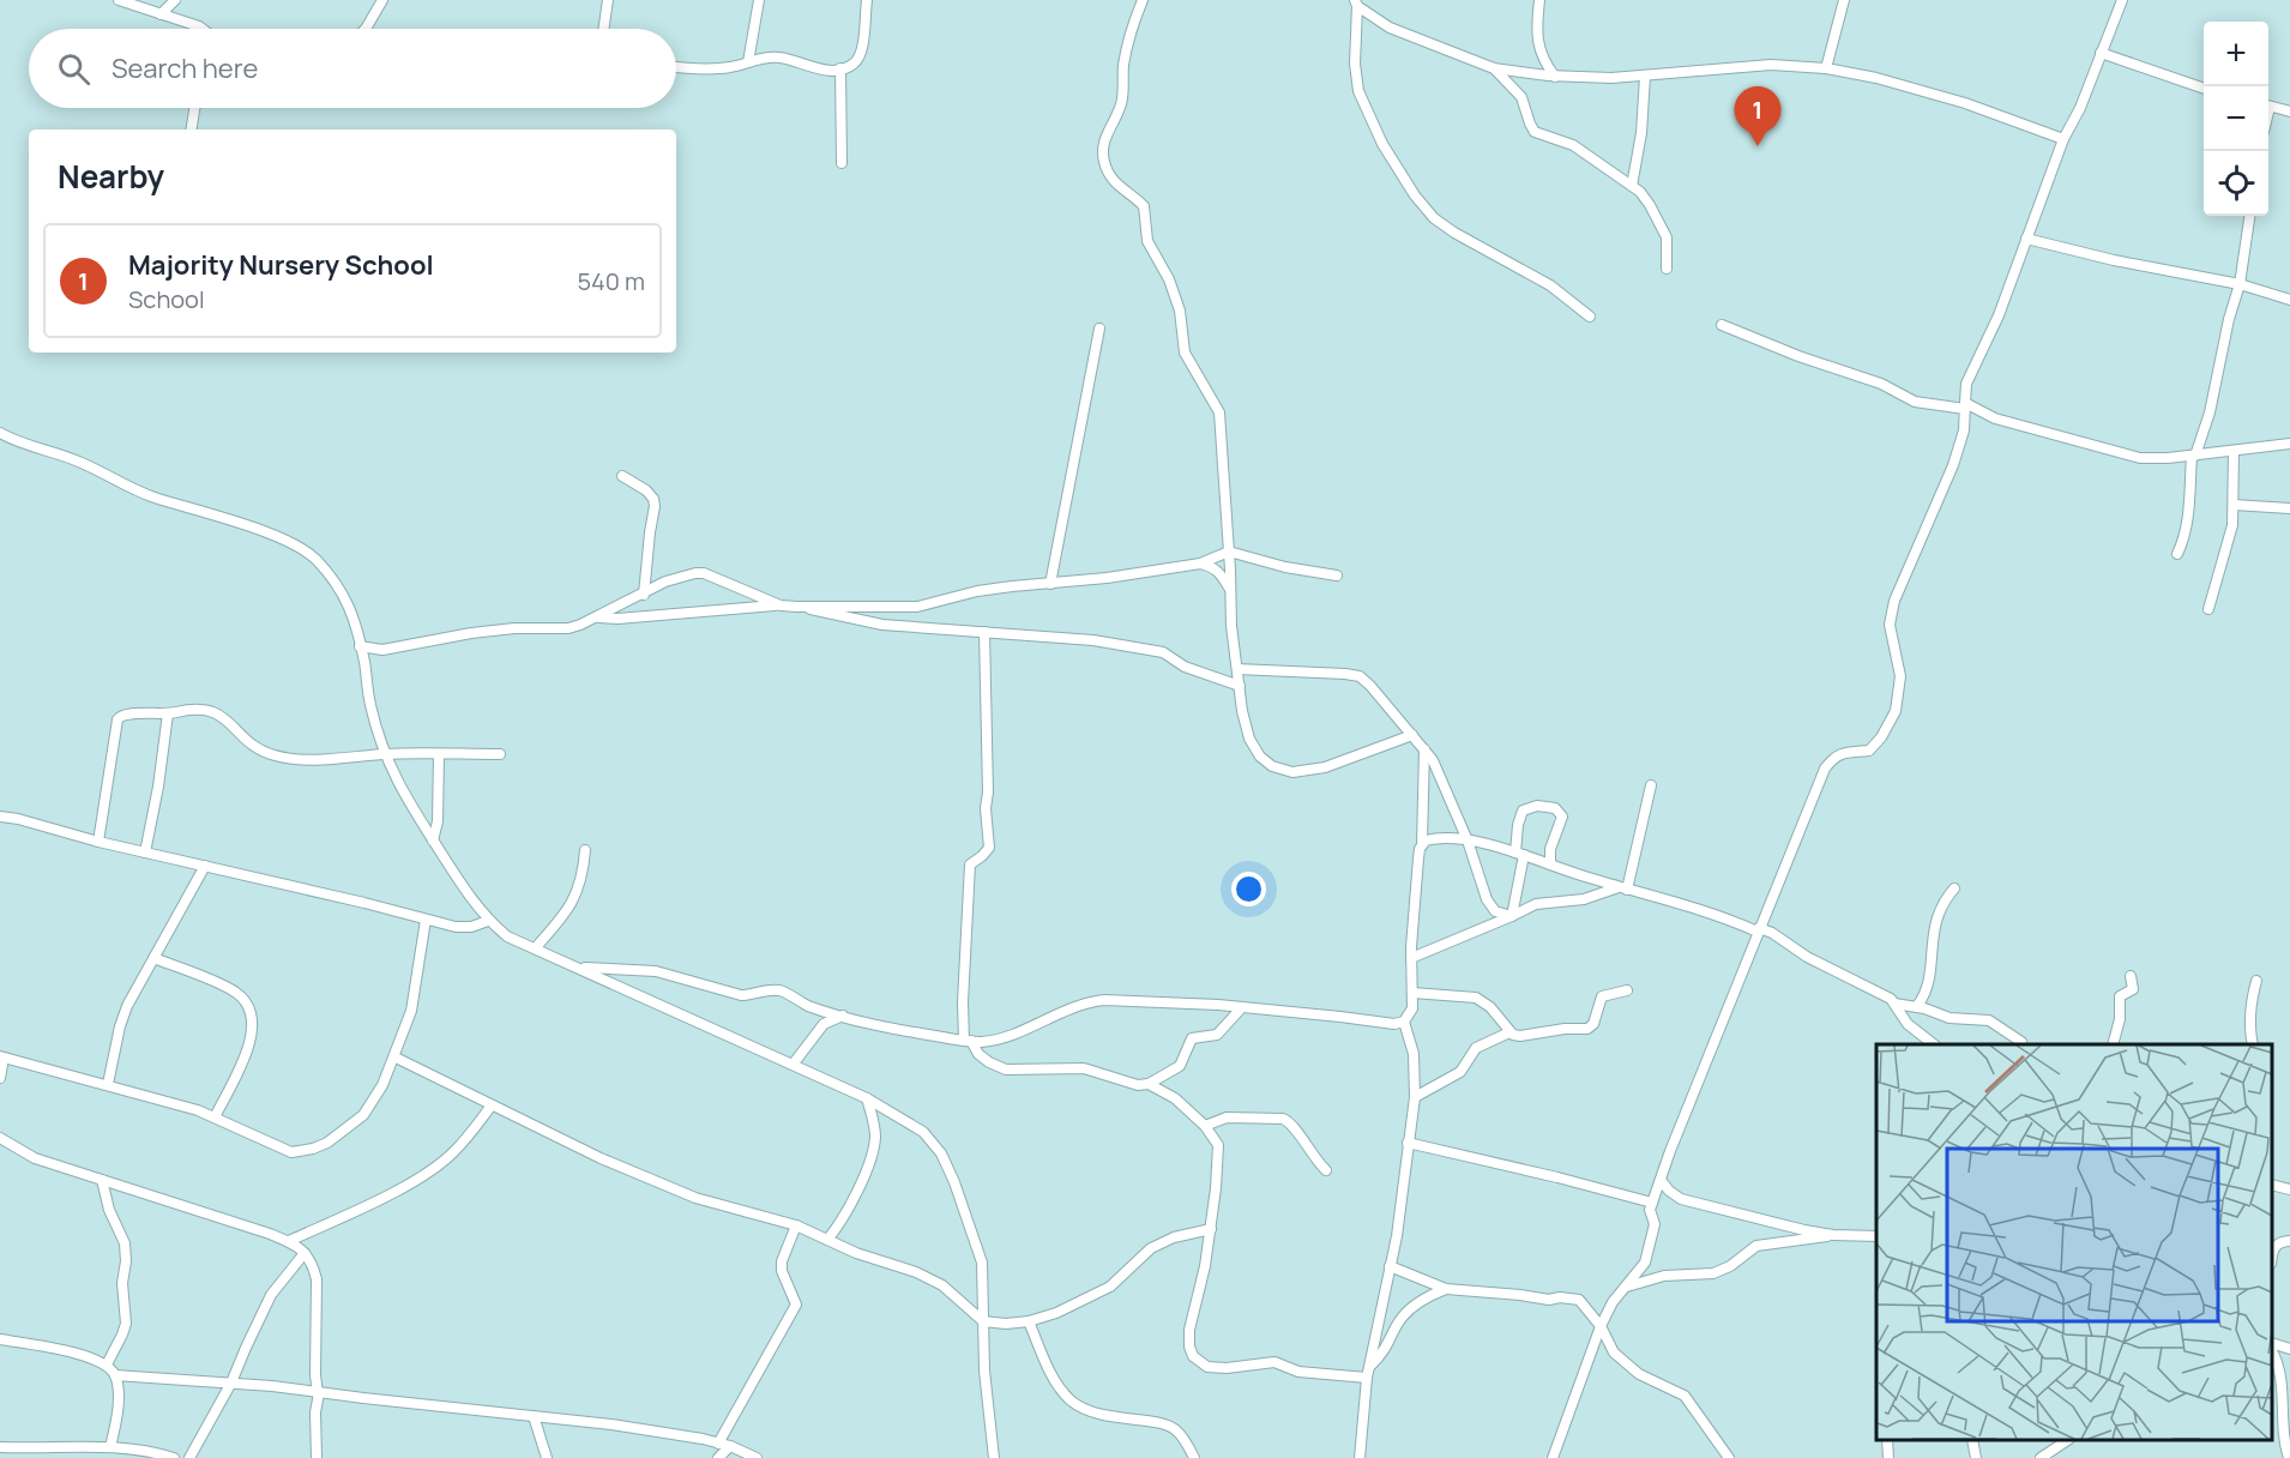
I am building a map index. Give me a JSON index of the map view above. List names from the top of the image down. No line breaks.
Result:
{"page":{"map_buttons":["+","−"],"search":"Search here","pins":"1","heading":"Nearby","list":[{"mark":"1","name":"Majority Nursery School","note":"School","value":"540 m"}]}}
